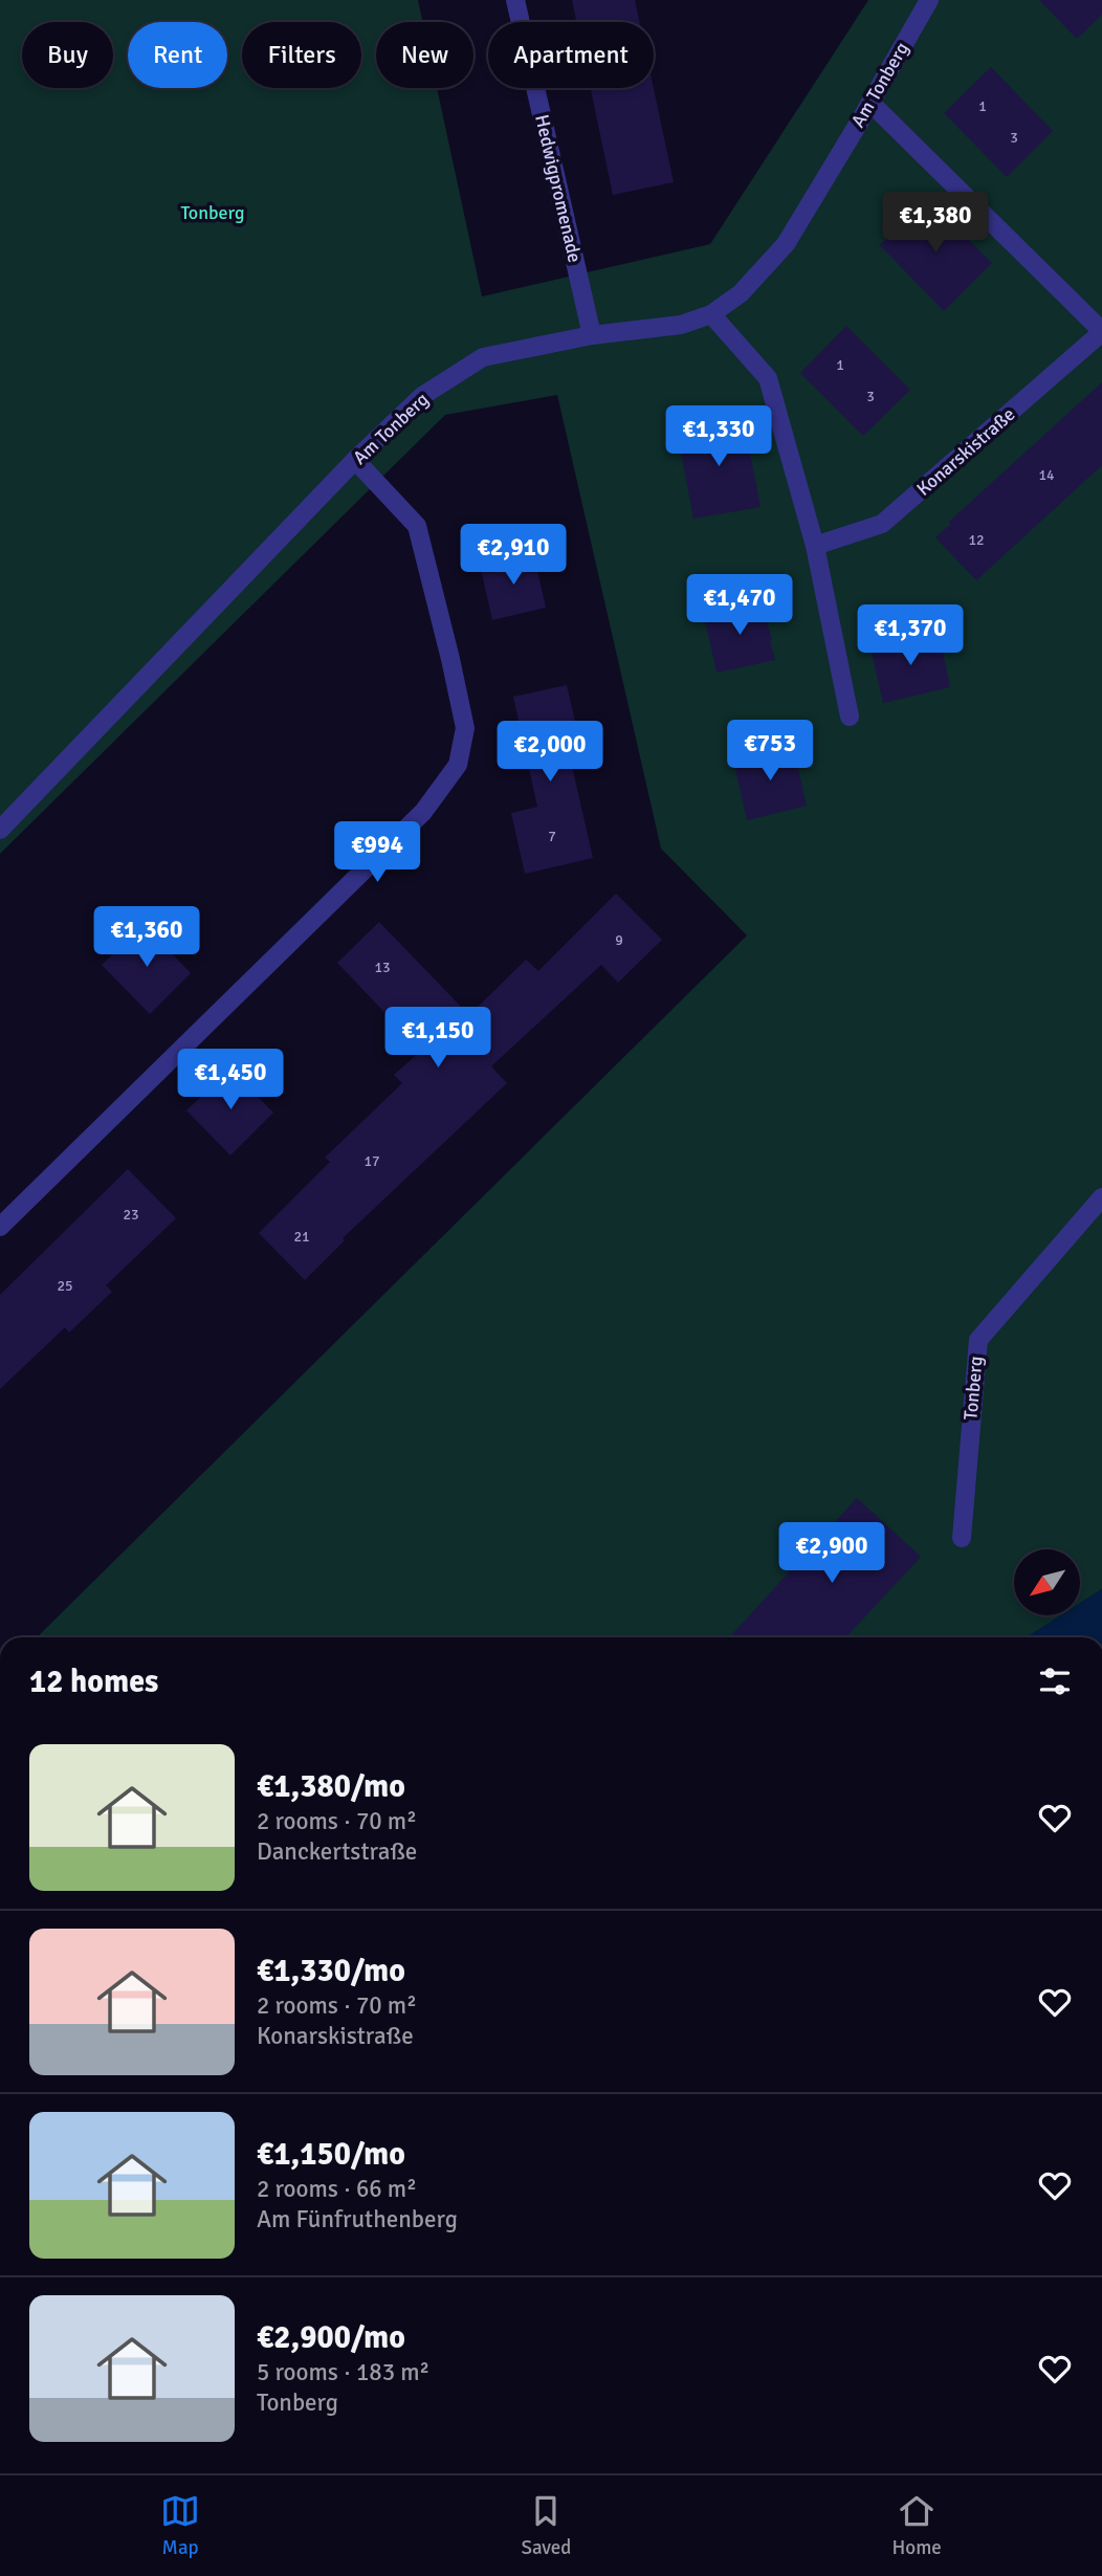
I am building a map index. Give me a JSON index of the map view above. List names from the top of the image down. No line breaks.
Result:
{"streets":{"street":["Am Tonberg","Hedwigpromenade","Konarskistraße","Tonberg"]},"crossings":[["Am Tonberg","Hedwigpromenade"]],"parks":["Tonberg"],"house_numbers":["1","3","1","3","14","12","7","9","13","17","23","21","25"],"north":"bottom left","page":{"chip":["Buy","Rent","Filters","New","Apartment"],"price":["€1,380","€1,330","€2,910","€1,470","€1,370","€753","€2,000","€994","€1,360","€1,150","€1,450","€2,900"],"heading":"12 homes","list":[{"name":"€1,380/mo","note":"2 rooms · 70 m² · Danckertstraße"},{"name":"€1,330/mo","note":"2 rooms · 70 m² · Konarskistraße"},{"name":"€1,150/mo","note":"2 rooms · 66 m² · Am Fünfruthenberg"},{"name":"€2,900/mo","note":"5 rooms · 183 m² · Tonberg"}],"tabs":["Map","Saved","Home"]}}
